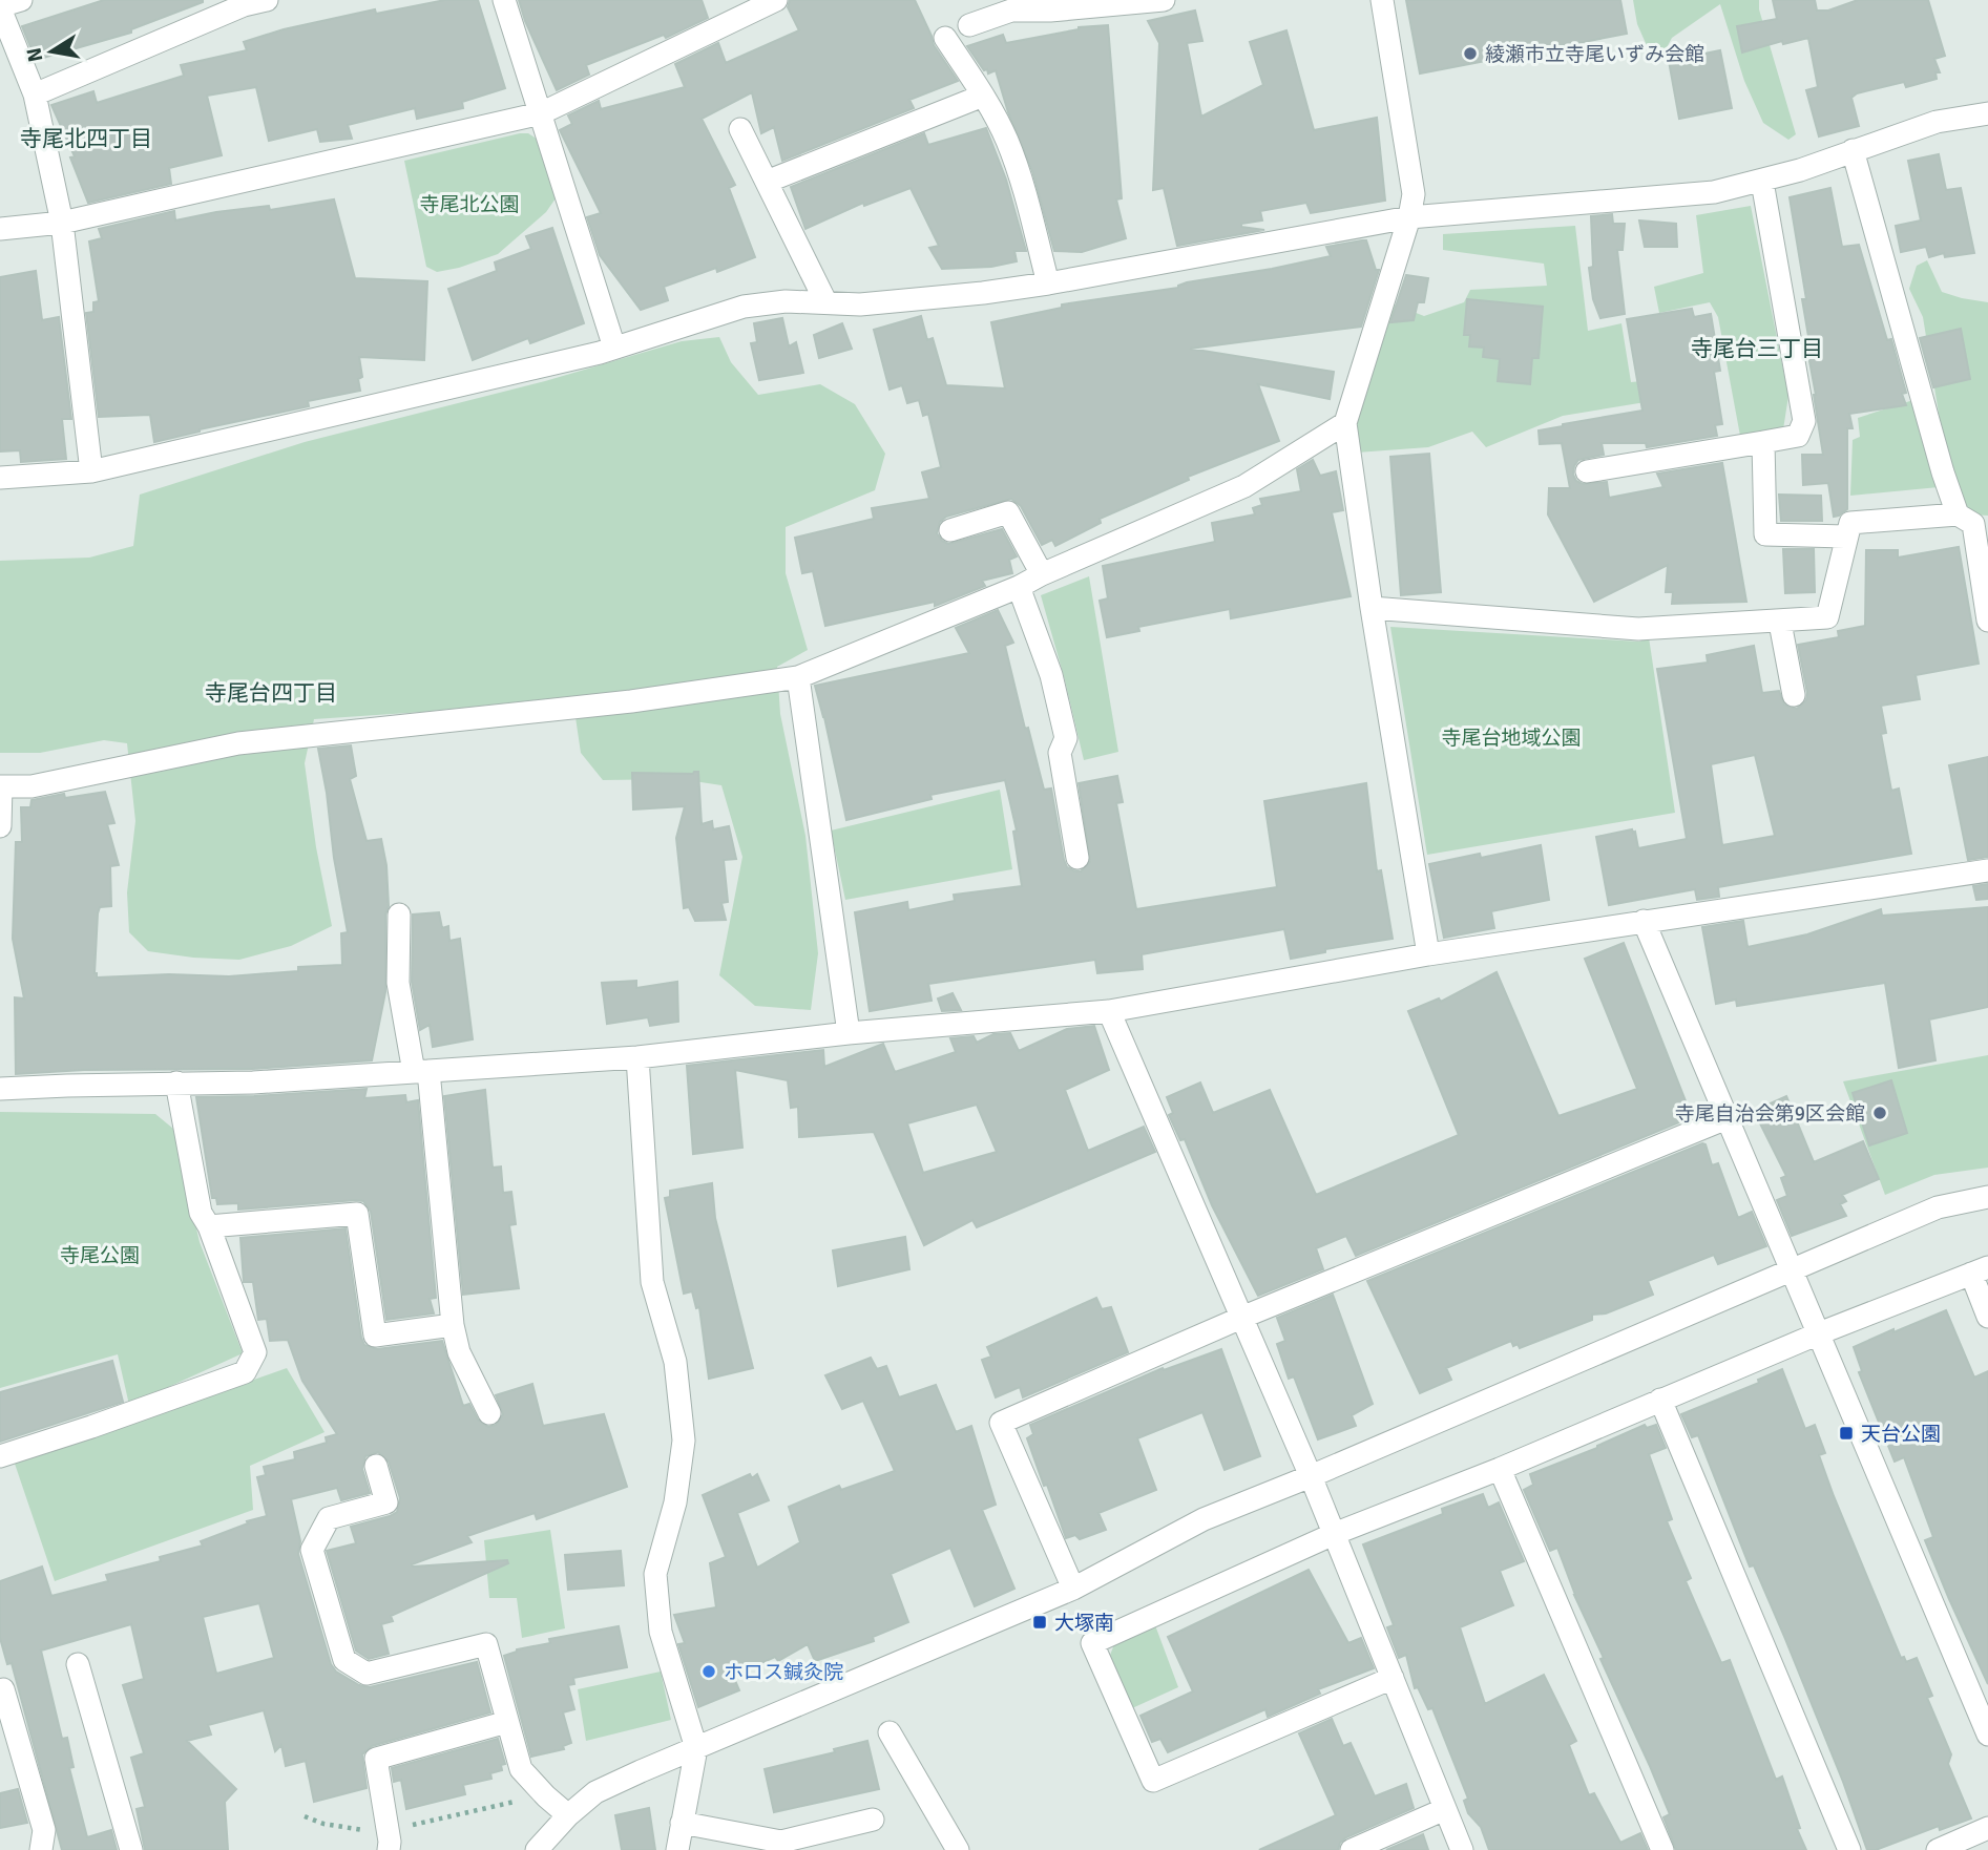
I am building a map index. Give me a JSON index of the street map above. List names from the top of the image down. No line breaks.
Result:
{"districts":["寺尾北四丁目","寺尾台三丁目","寺尾台四丁目"],"parks":["寺尾北公園","寺尾台地域公園","寺尾公園"],"places":{"other":["綾瀬市立寺尾いずみ会館","寺尾自治会第9区会館","ホロス鍼灸院"],"transit":["天台公園","大塚南"]},"north":"left"}
